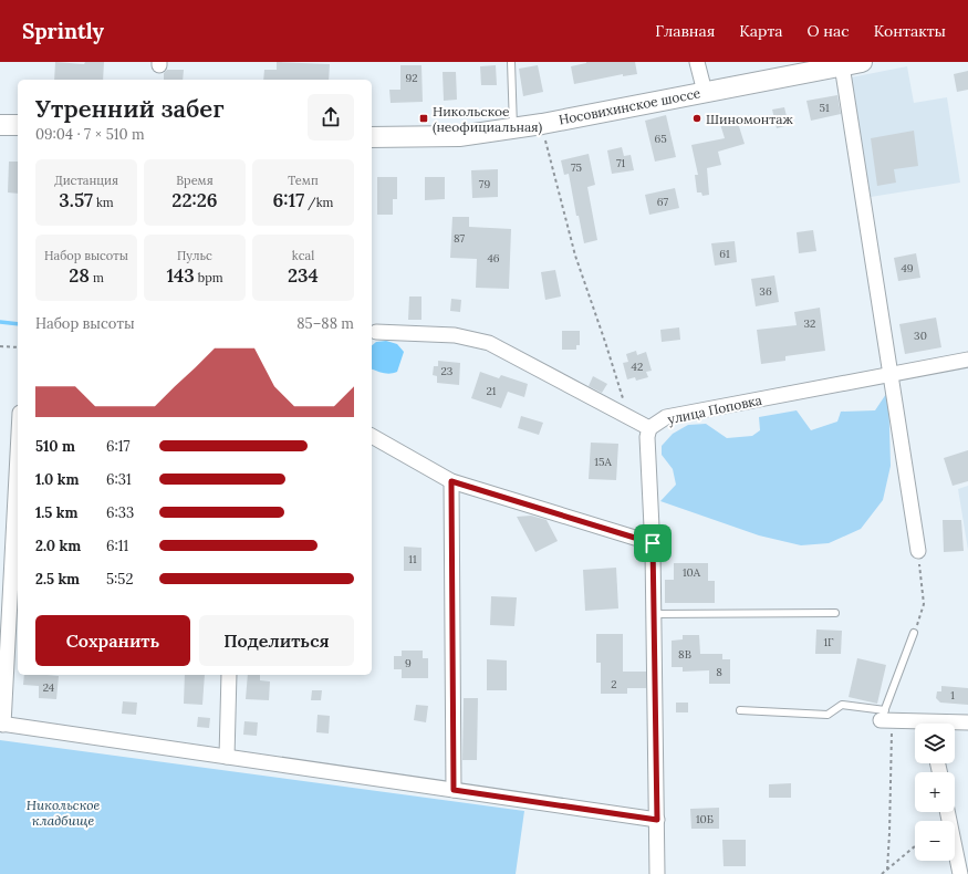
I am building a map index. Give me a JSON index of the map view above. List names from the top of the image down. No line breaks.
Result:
{"streets":{"main road":["Носовихинское шоссе"],"street":["улица Поповка"]},"parks":["Никольское кладбище"],"places":{"transit":["Никольское (неофициальная)"],"other":["Шиномонтаж"]},"house_numbers":["92","51","65","71","75","79","67","87","61","46","49","36","32","30","42","23","21","15А","11","10А","1Г","8В","9","8","2","24","1","10Б"],"page":{"header":"Sprintly","nav":["Главная","Карта","О нас","Контакты"],"heading":["Утренний забег","09:04 · 7 × 510 m"],"stats":[["Дистанция","3.57 km"],["Время","22:26"],["Темп","6:17 /km"],["Набор высоты","28 m"],["Пульс","143 bpm"],["kcal","234"]],"chart":["Набор высоты","85–88 m"],"list":[{"name":"510 m","note":"6:17"},{"name":"1.0 km","note":"6:31"},{"name":"1.5 km","note":"6:33"},{"name":"2.0 km","note":"6:11"},{"name":"2.5 km","note":"5:52"}],"buttons":["Сохранить","Поделиться"],"map_buttons":["+","−"]}}
